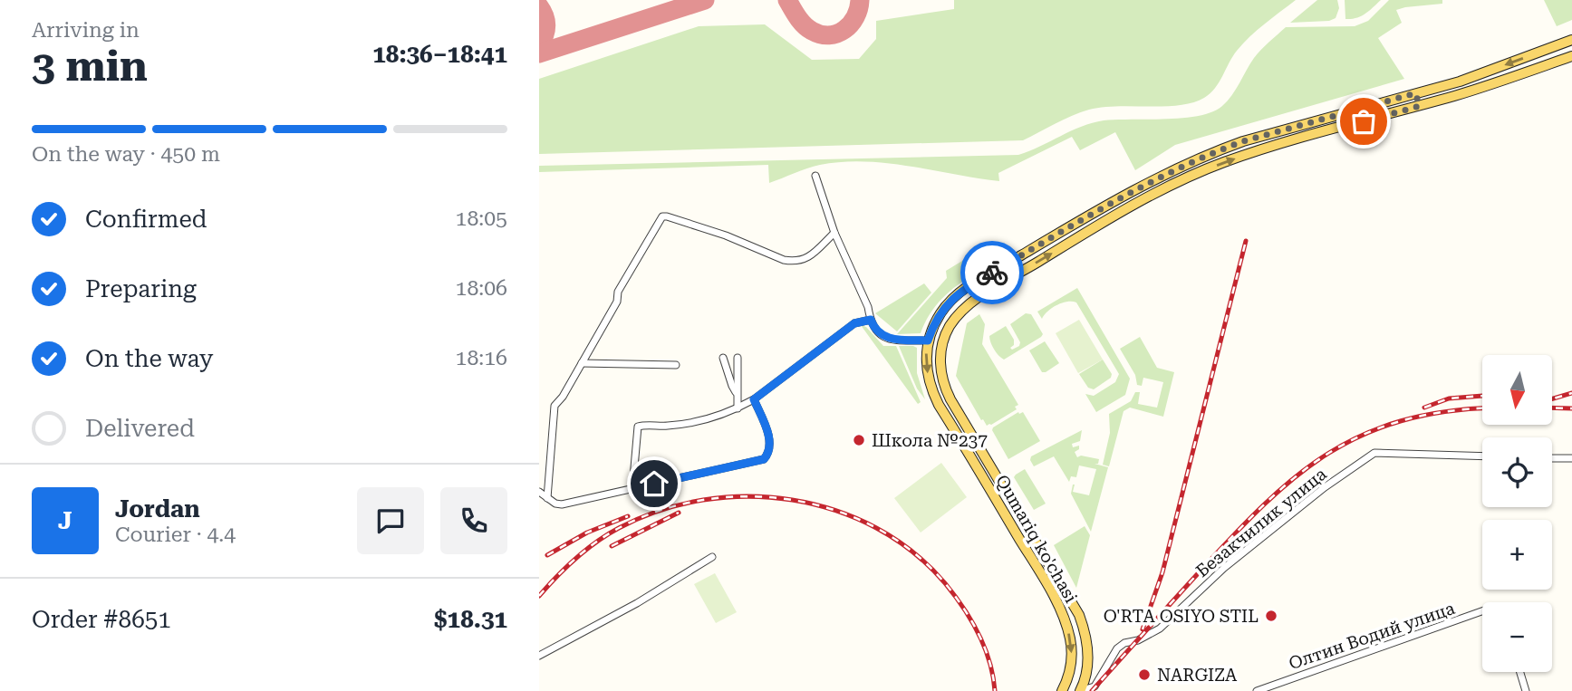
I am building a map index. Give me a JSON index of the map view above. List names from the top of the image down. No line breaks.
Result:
{"streets":{"main road":["Qumariq ko'chasi"],"street":["Безакчилик улица","Олтин Водий улица"]},"crossings":[["Безакчилик улица","Qumariq ko'chasi"]],"places":["Школа №237","O'RTA OSIYO STIL","NARGIZA"],"north":"bottom","page":{"heading":["3 min","Arriving in","18:36–18:41"],"panel":["Jordan","Courier · 4.4","Order #8651","$18.31"],"bar":"On the way · 450 m","list":[["Confirmed","18:05"],["Preparing","18:06"],["On the way","18:16"],"Delivered"],"map_buttons":["+","−"],"round":"J"}}
